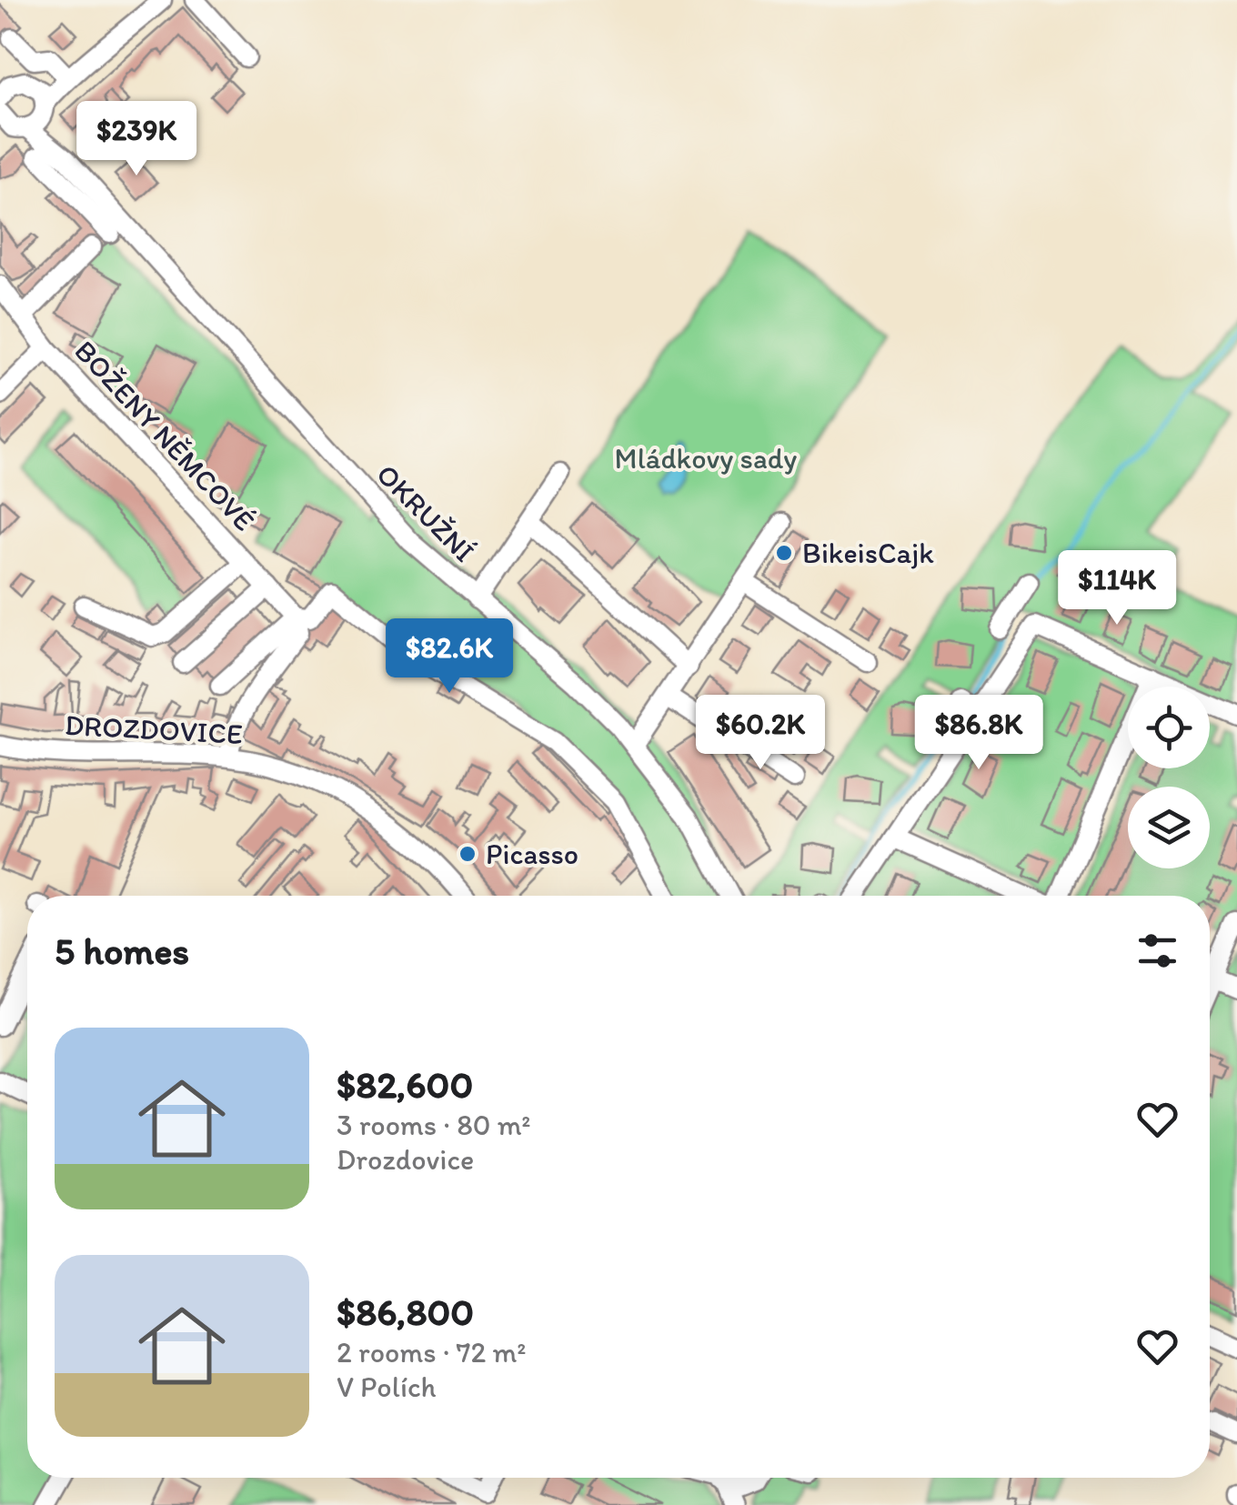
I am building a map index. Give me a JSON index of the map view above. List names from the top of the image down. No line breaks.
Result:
{"streets":{"street":["BOŽENY NĚMCOVÉ","OKRUŽNÍ","DROZDOVICE"]},"parks":["Mládkovy sady"],"places":["BikeisCajk","Picasso"],"page":{"price":["$239K","$114K","$82.6K","$60.2K","$86.8K"],"heading":"5 homes","list":[{"name":"$82,600","note":"3 rooms · 80 m² · Drozdovice"},{"name":"$86,800","note":"2 rooms · 72 m² · V Polích"}]}}
